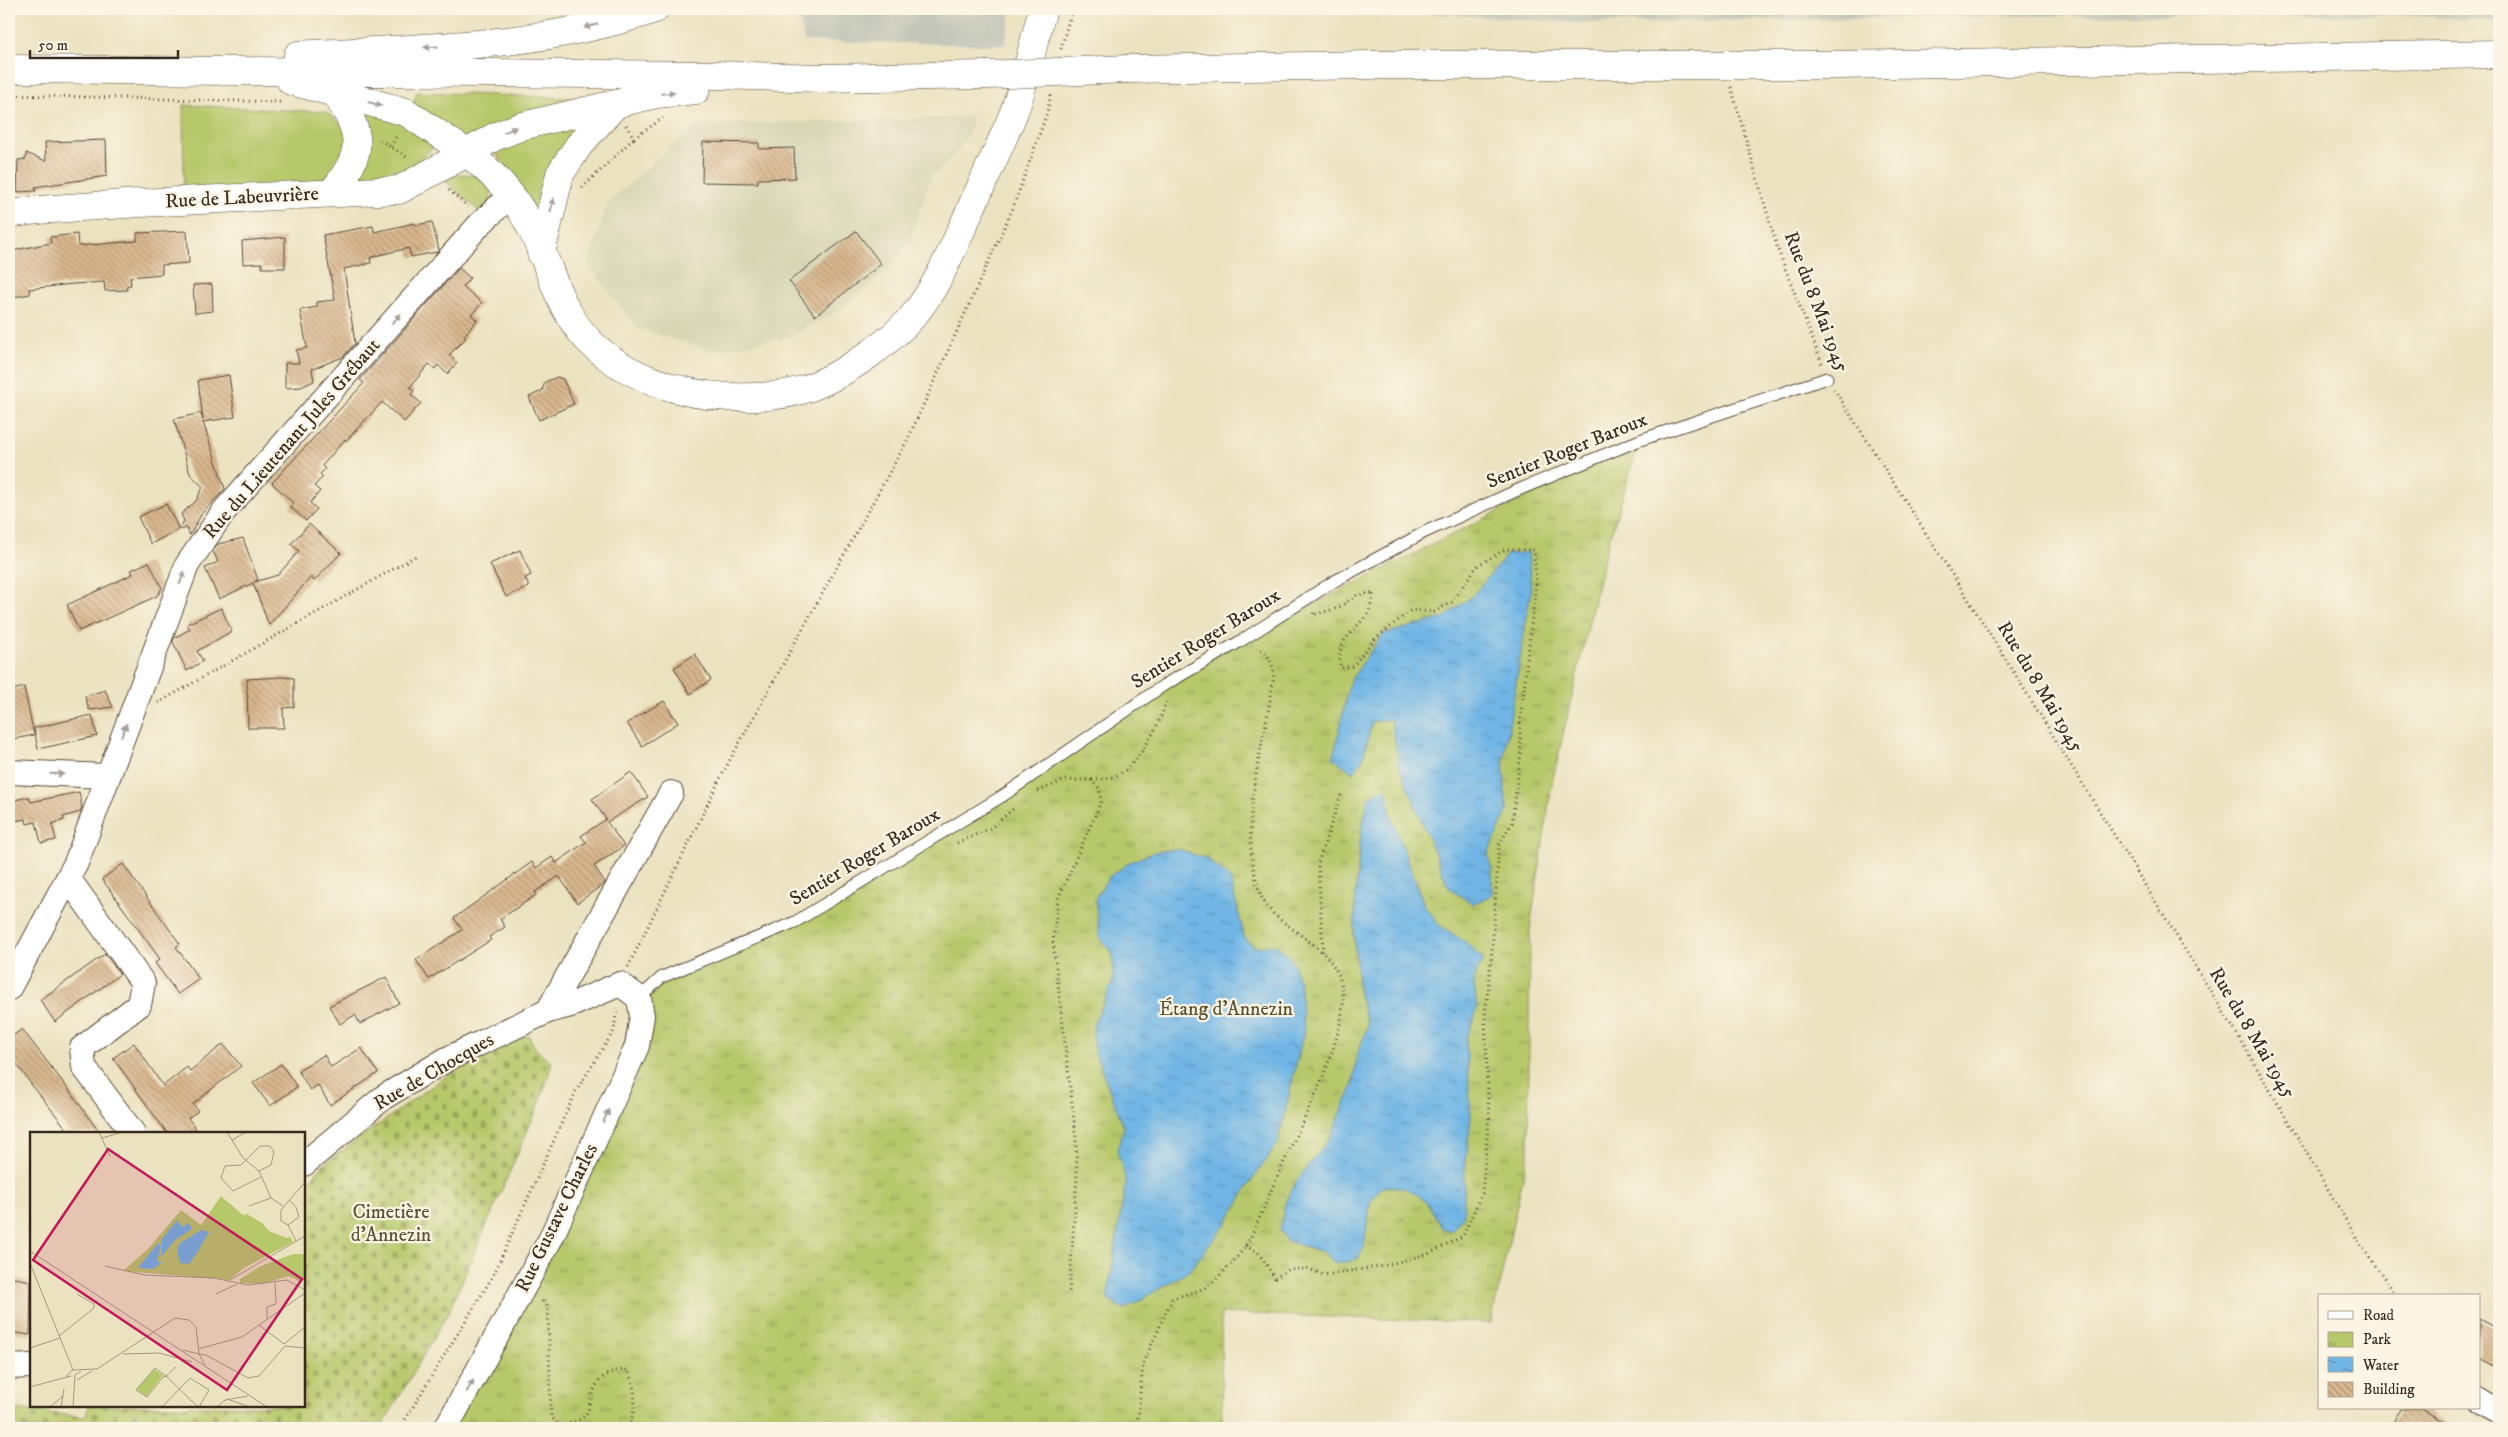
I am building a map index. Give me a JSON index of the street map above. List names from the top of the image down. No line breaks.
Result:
{"streets":{"main road":["Rue de Labeuvrière"],"street":["Rue du Lieutenant Jules Grébaut","Rue de Chocques","Rue Gustave Charles"],"lane":["Sentier Roger Baroux"],"path":["Rue du 8 Mai 1945"]},"crossings":[["Rue du 8 Mai 1945","Sentier Roger Baroux"],["Sentier Roger Baroux","Rue Gustave Charles"]],"one_way":["Rue du Lieutenant Jules Grébaut","Rue Gustave Charles"],"parks":["Étang d’Annezin","Cimetière d’Annezin"],"legend":["Road","Park","Water","Building"],"scale_bar":"50 m"}
